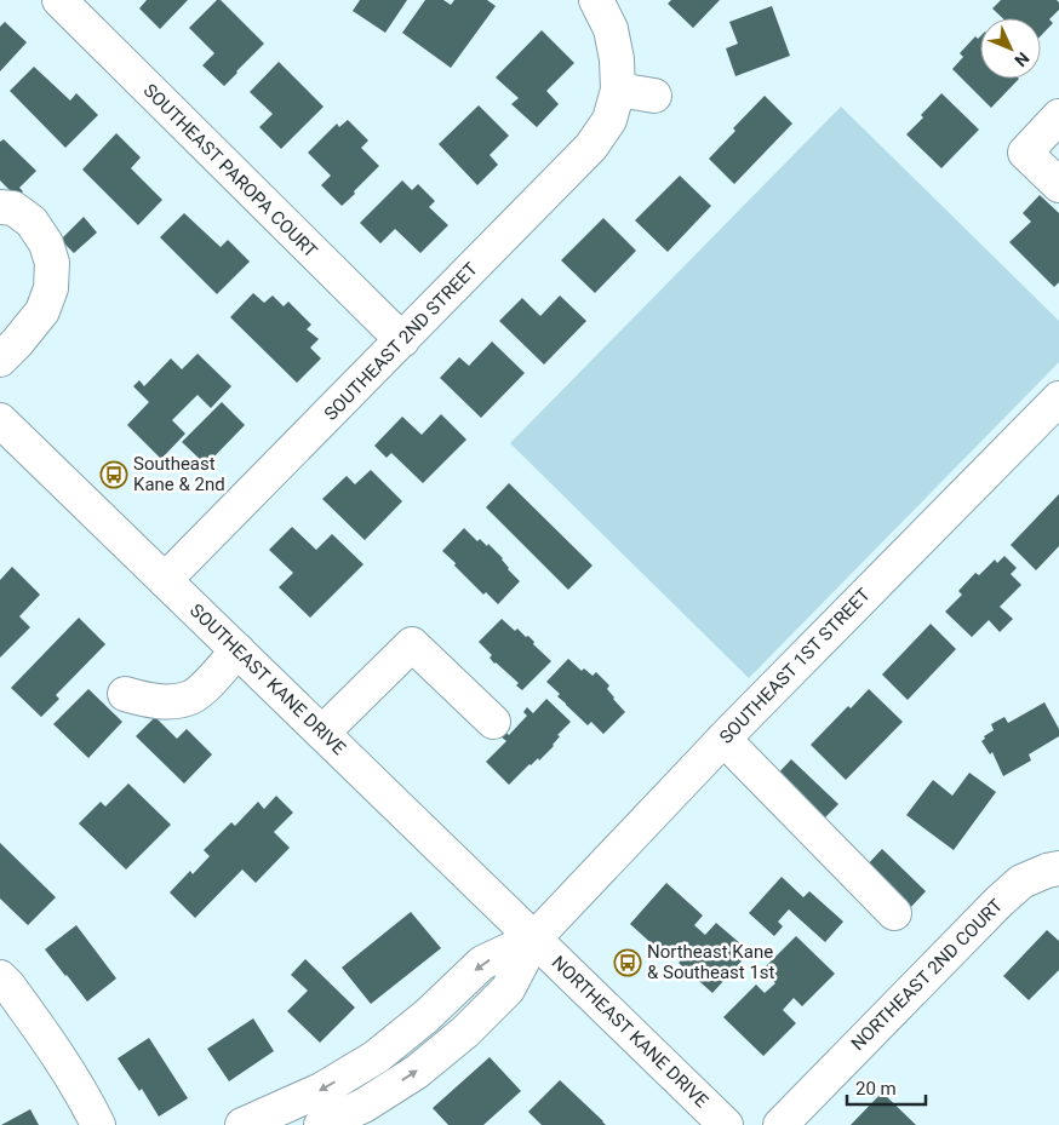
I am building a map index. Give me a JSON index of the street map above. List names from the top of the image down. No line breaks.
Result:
{"streets":{"street":["SOUTHEAST PAROPA COURT","SOUTHEAST 2ND STREET","SOUTHEAST 1ST STREET","SOUTHEAST KANE DRIVE","NORTHEAST 2ND COURT","NORTHEAST KANE DRIVE"]},"crossings":[["SOUTHEAST PAROPA COURT","SOUTHEAST 2ND STREET"],["SOUTHEAST 2ND STREET","SOUTHEAST KANE DRIVE"],["SOUTHEAST 1ST STREET","SOUTHEAST KANE DRIVE"],["SOUTHEAST 1ST STREET","NORTHEAST KANE DRIVE"],["SOUTHEAST KANE DRIVE","NORTHEAST KANE DRIVE"]],"places":{"bus stop":["Southeast Kane & 2nd","Northeast Kane & Southeast 1st"]},"scale_bar":"20 m","north":"bottom right"}
